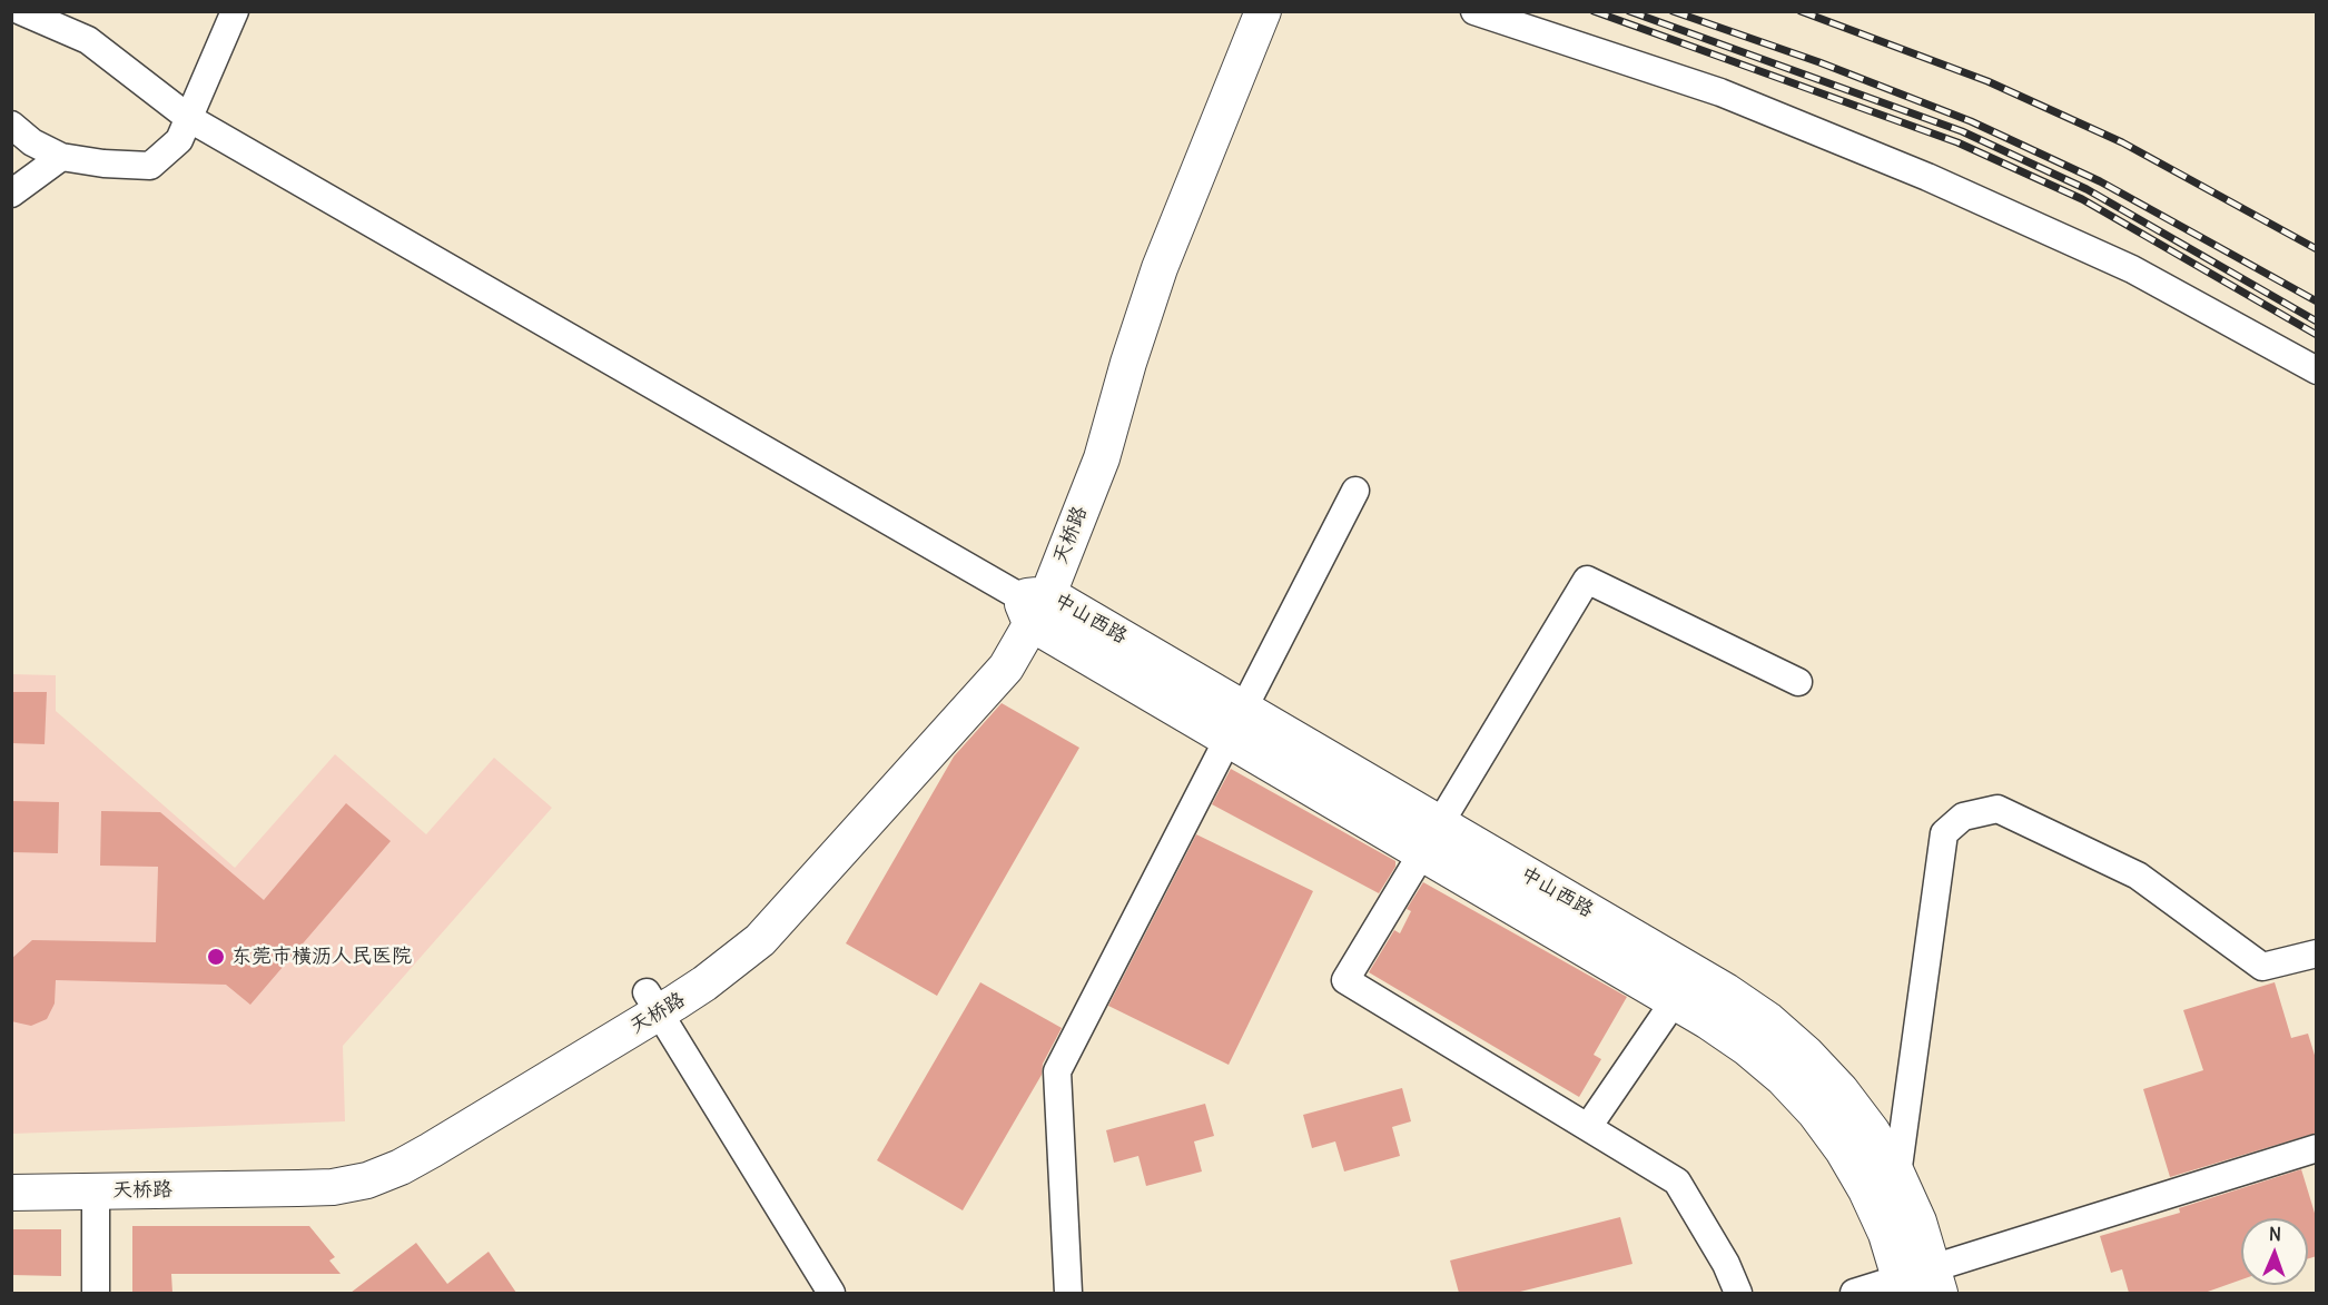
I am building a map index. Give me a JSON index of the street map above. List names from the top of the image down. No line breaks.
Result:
{"streets":{"main road":["天桥路","中山西路"]},"crossings":[["天桥路","中山西路"]],"places":["东莞市横沥人民医院"],"north":"top"}
